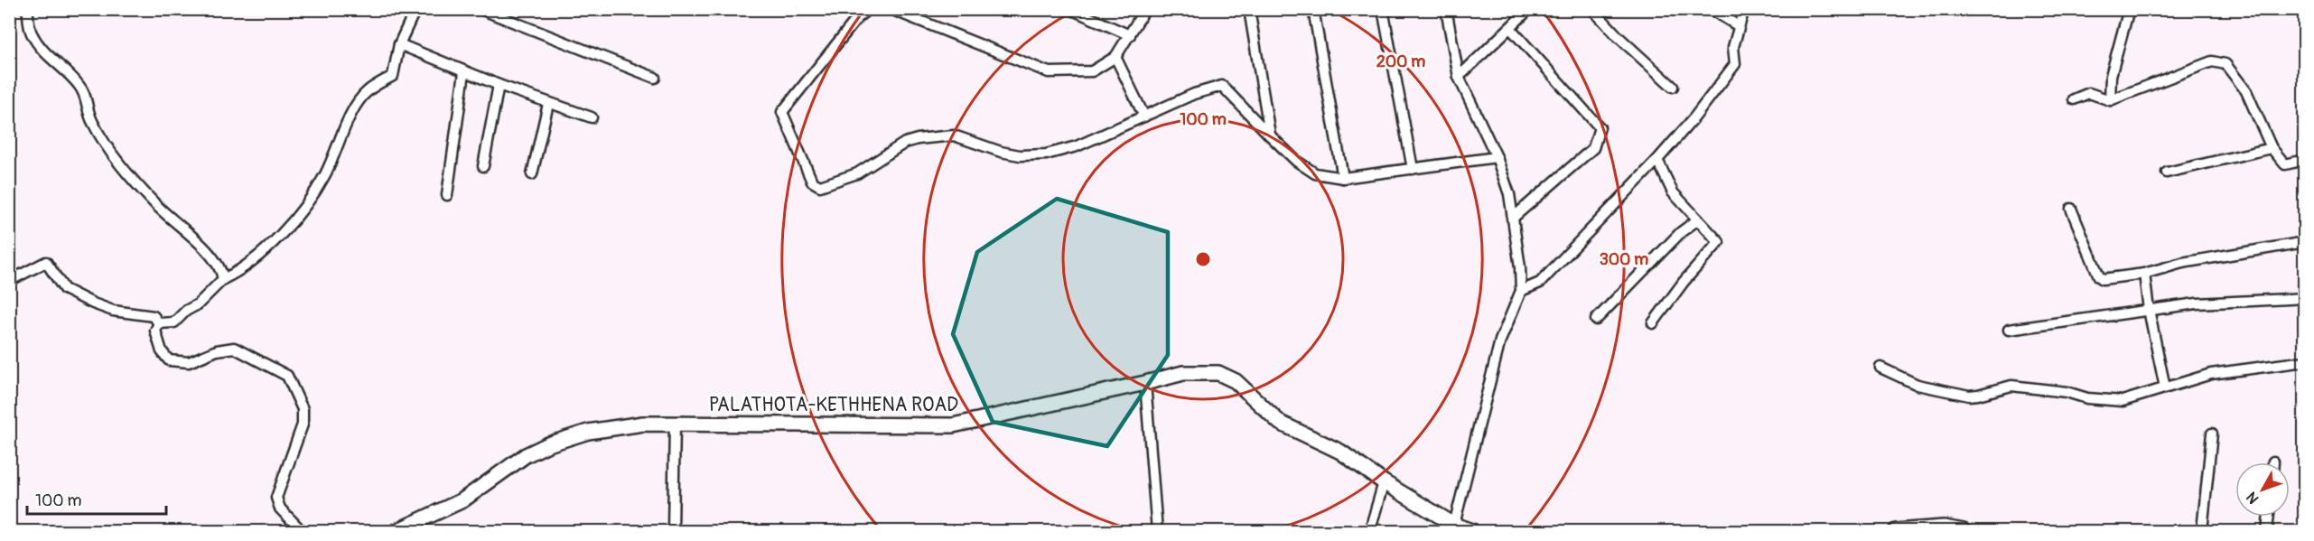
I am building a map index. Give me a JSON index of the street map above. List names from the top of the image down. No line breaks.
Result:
{"streets":{"street":["PALATHOTA-KETHHENA ROAD"]},"scale_bar":"100 m","north":"bottom left","rings":["200 m","100 m","300 m"]}
